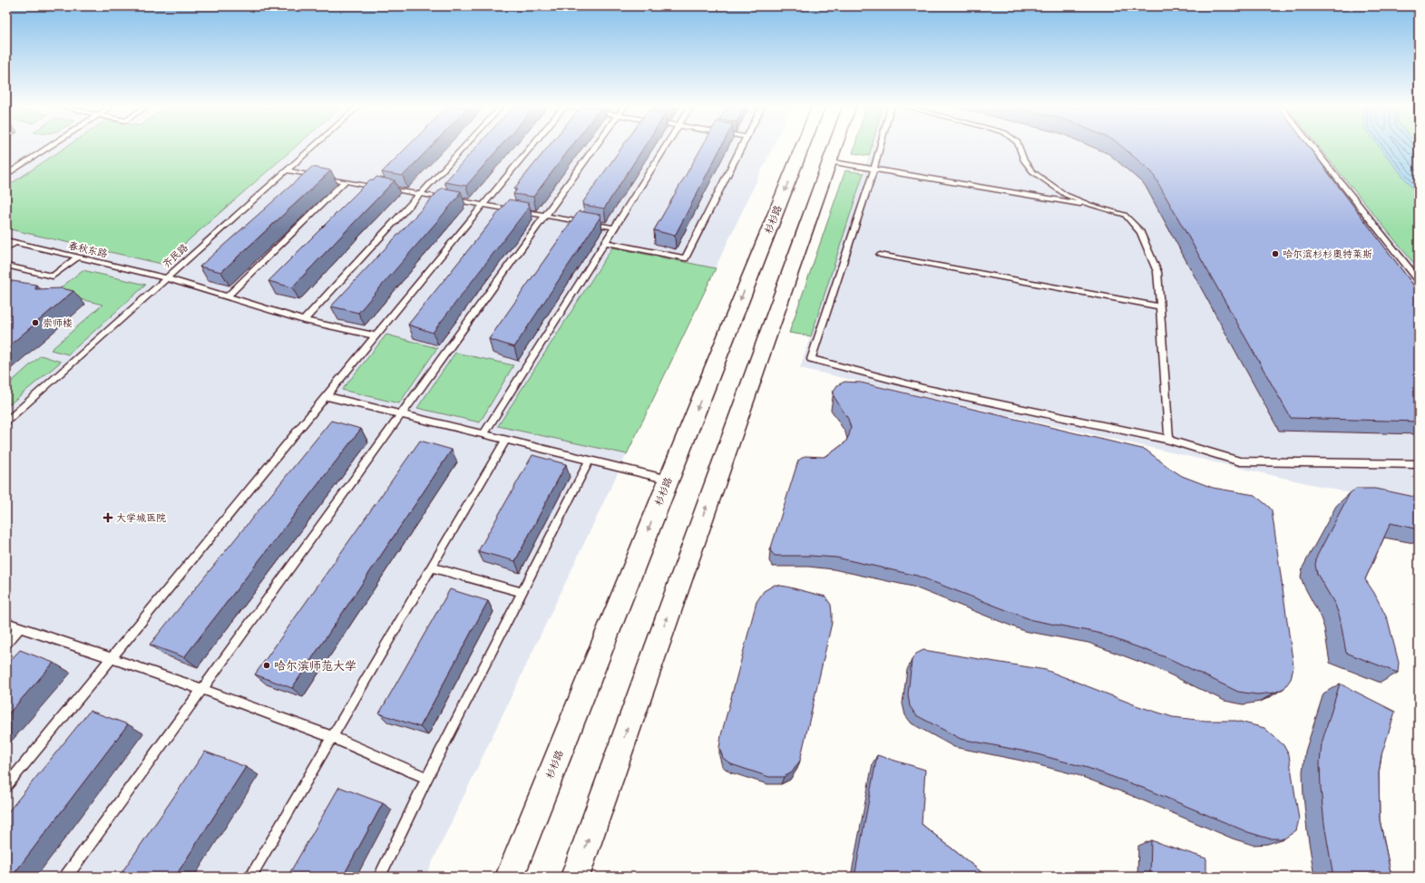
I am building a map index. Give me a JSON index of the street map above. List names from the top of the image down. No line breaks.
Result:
{"streets":{"main road":["杉杉路"],"lane":["春秋东路","齐民路"]},"crossings":[["春秋东路","齐民路"]],"places":{"other":["哈尔滨杉杉奥特莱斯","崇师楼","哈尔滨师范大学"],"health":["大学城医院"]}}
